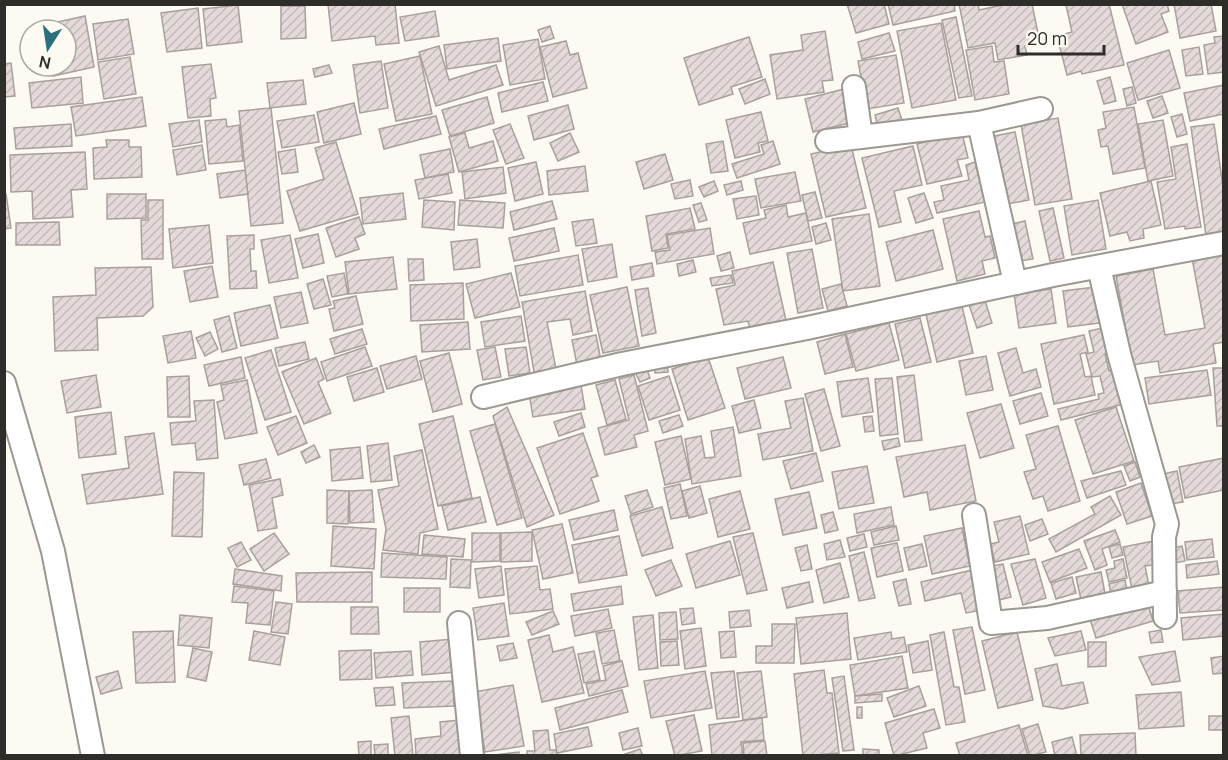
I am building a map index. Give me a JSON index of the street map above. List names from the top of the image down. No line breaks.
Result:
{"scale_bar":"20 m","north":"bottom"}
